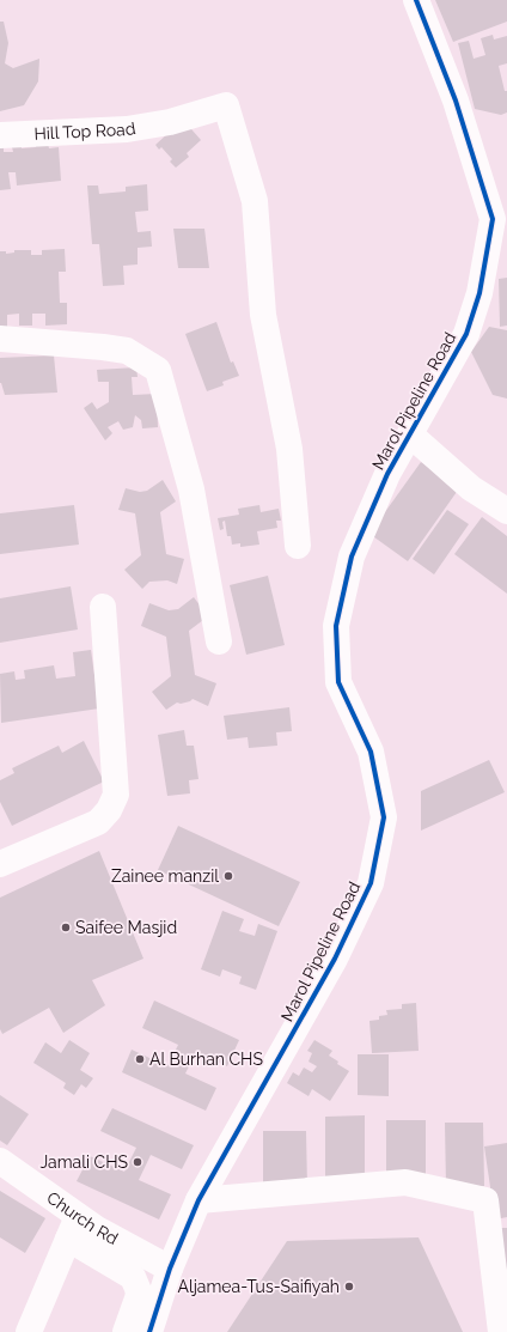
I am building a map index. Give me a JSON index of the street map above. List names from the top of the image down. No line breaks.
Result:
{"streets":{"street":["Hill Top Road","Marol Pipeline Road","Church Rd"]},"crossings":[["Marol Pipeline Road","Church Rd"]],"places":["Zainee manzil","Saifee Masjid","Al Burhan CHS","Jamali CHS","Aljamea-Tus-Saifiyah"]}
